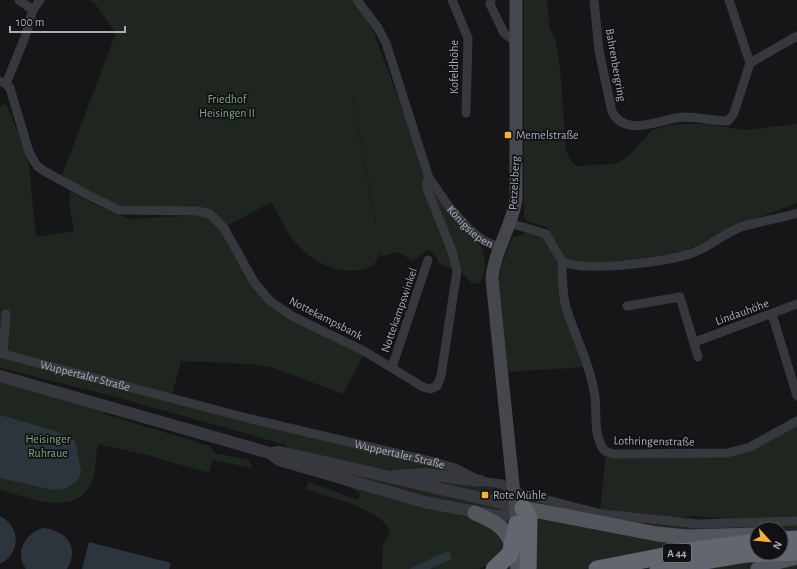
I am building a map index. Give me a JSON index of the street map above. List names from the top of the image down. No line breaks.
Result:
{"streets":{"highway":["A 44"],"main road":["Petzelsberg","Königsiepen"],"street":["Bahrenbergring","Kofeldhöhe","Nottekampswinkel","Lindauhöhe","Nottekampsbank","Wuppertaler Straße","Lothringenstraße"]},"crossings":[["Petzelsberg","Königsiepen"],["Königsiepen","Nottekampsbank"],["Königsiepen","Wuppertaler Straße"],["Nottekampswinkel","Nottekampsbank"]],"parks":["Friedhof Heisingen II","Heisinger Ruhraue"],"places":{"transit":["Memelstraße","Rote Mühle"]},"scale_bar":"100 m","north":"bottom right"}
